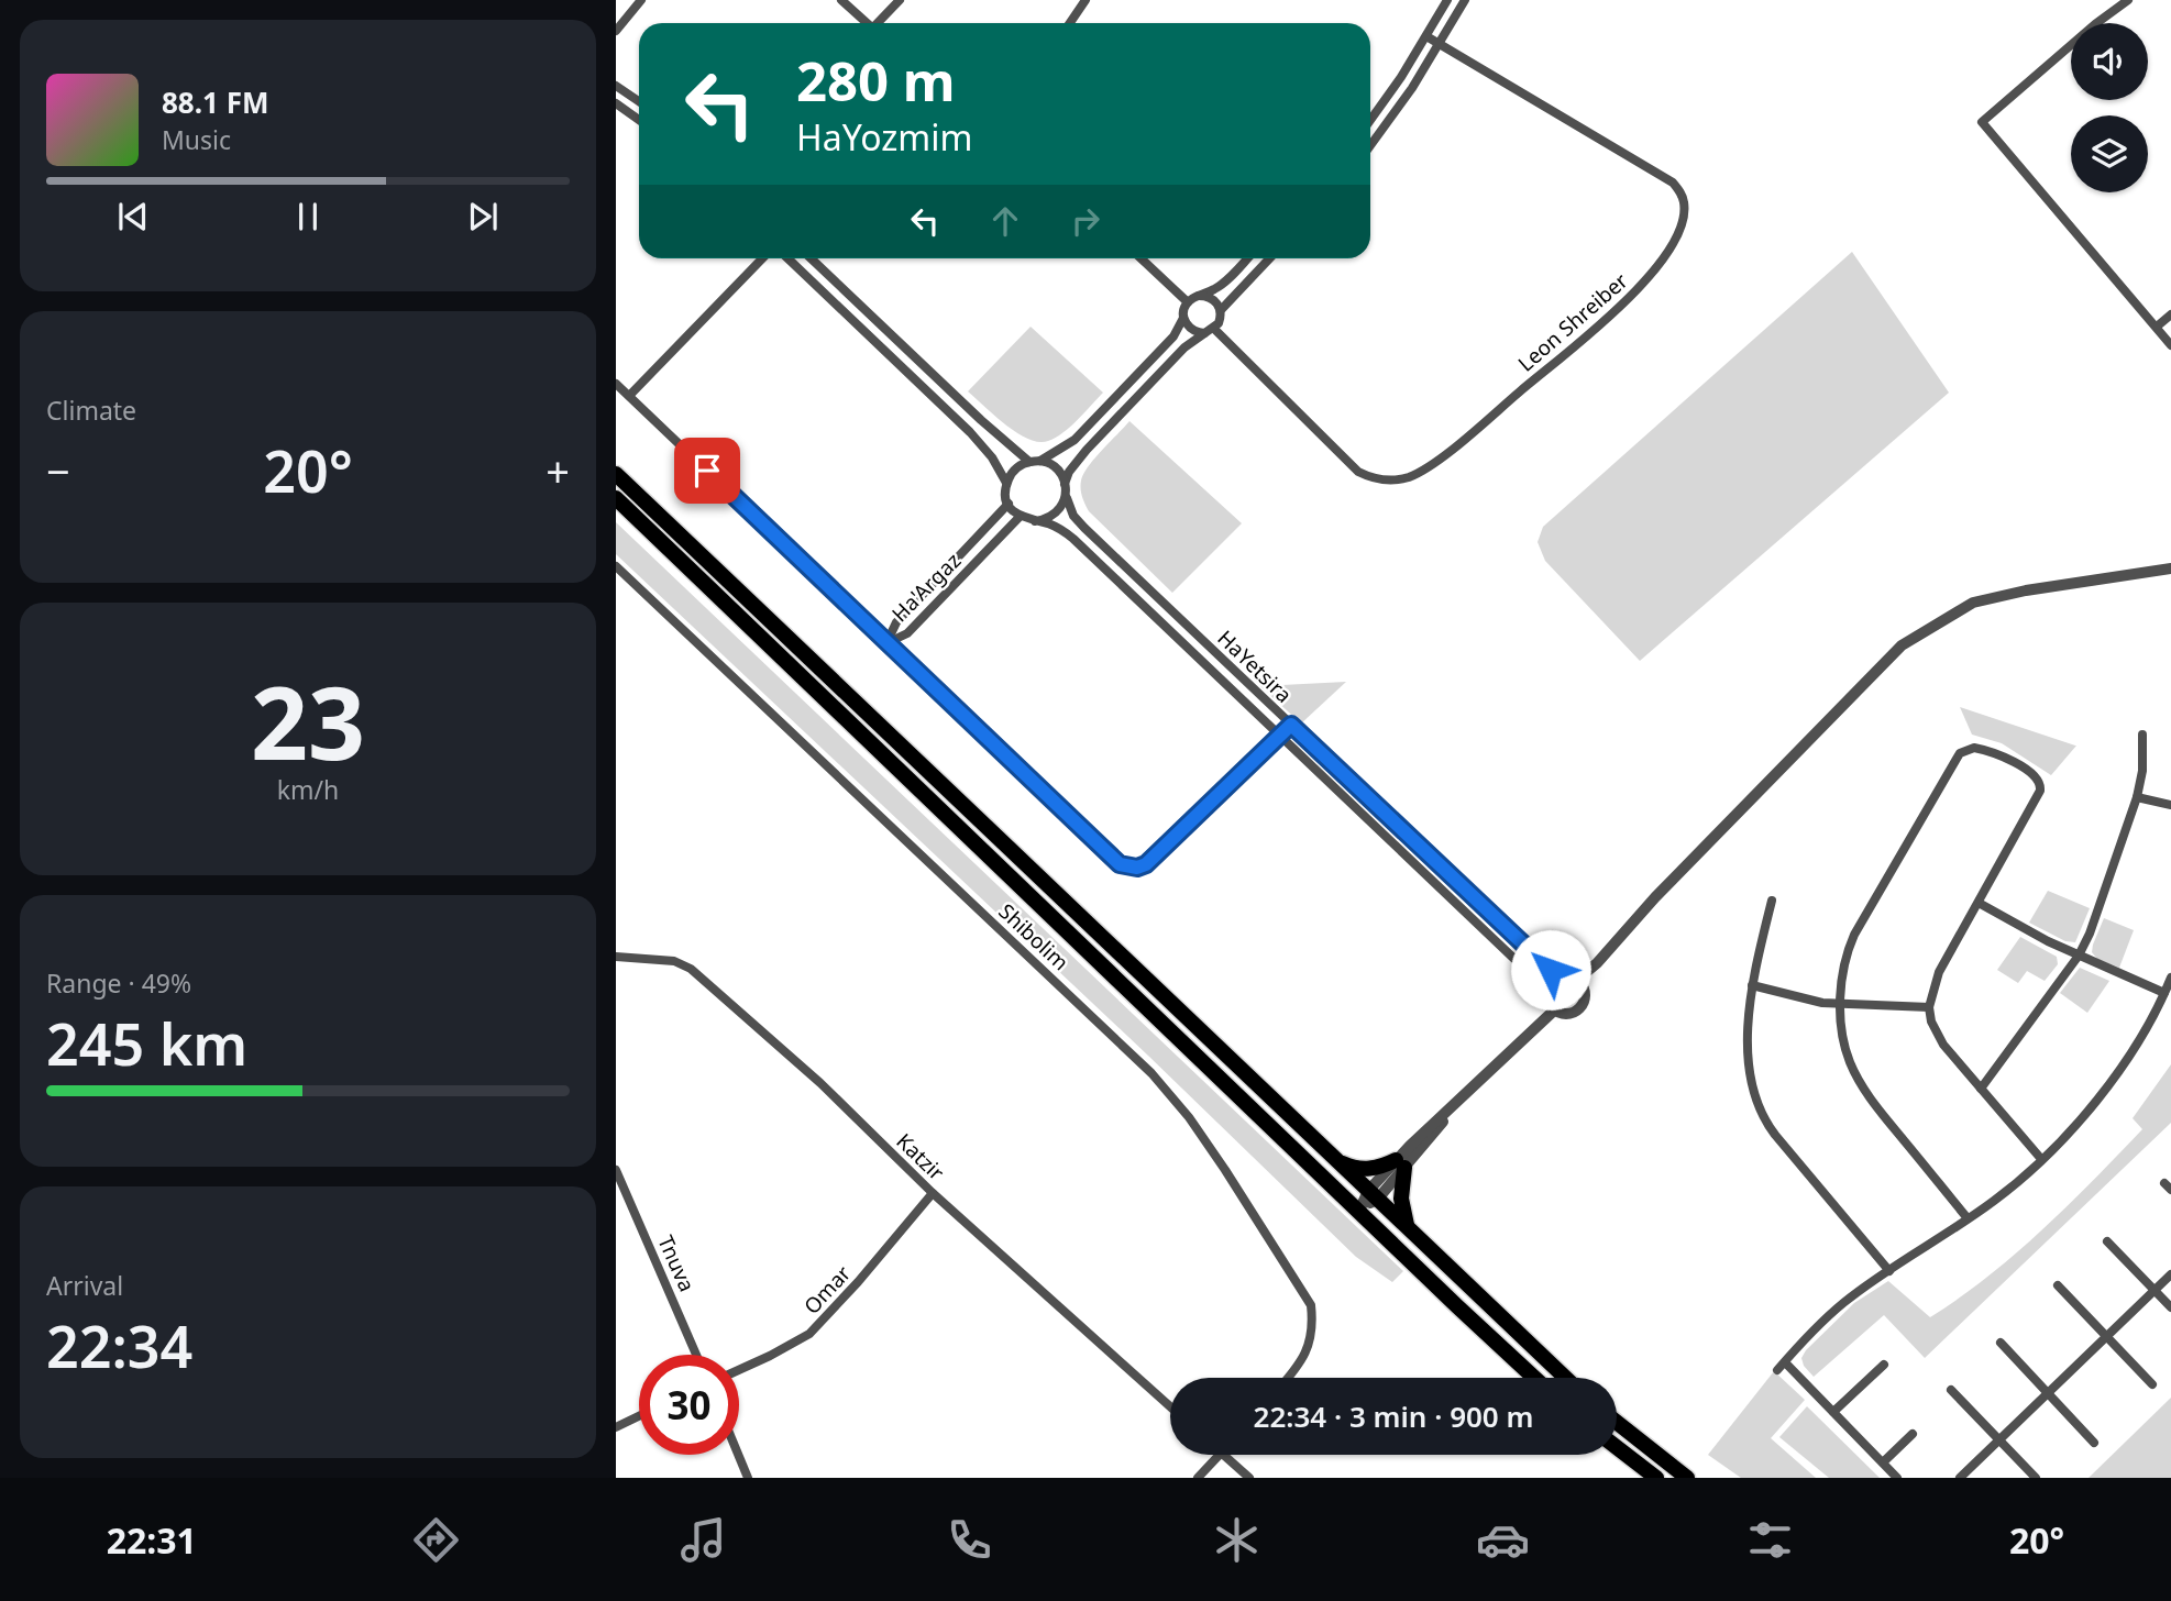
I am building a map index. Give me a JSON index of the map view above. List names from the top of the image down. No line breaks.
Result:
{"streets":{"street":["Leon Shreiber","Ha'Argaz","HaYetsira","Shibolim","Katzir","Tnuva","Omar"]},"crossings":[["Ha'Argaz","HaYetsira"],["Katzir","Omar"]],"page":{"turn":["280 m","HaYozmim"],"song":["88.1 FM","Music"],"tile":["Climate",["23","km/h"],["Range · 49%","245 km"],["Arrival","22:34"]],"heat":["−","20°","+"],"limit":"30","trip":"22:34 · 3 min · 900 m","tabs":["22:31","20°"]}}
